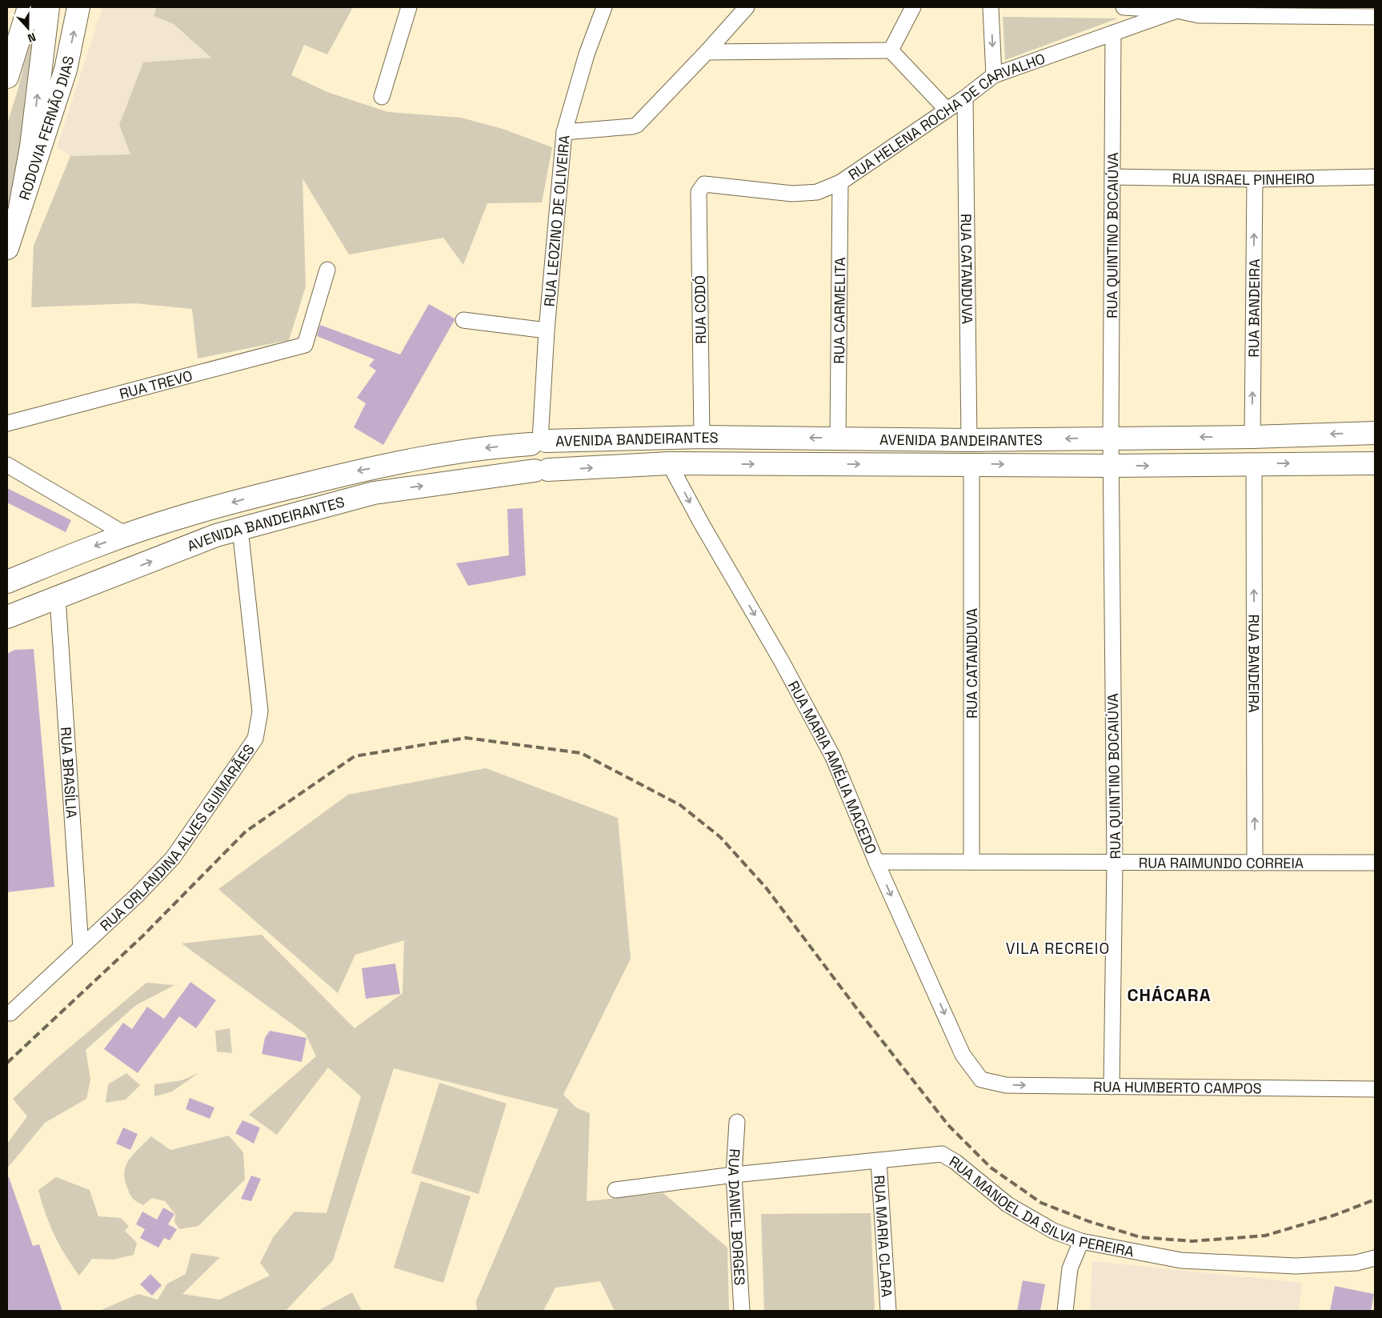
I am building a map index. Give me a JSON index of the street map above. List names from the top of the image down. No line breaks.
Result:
{"streets":{"main road":["RODOVIA FERNÃO DIAS","AVENIDA BANDEIRANTES"],"street":["RUA HELENA ROCHA DE CARVALHO","RUA ISRAEL PINHEIRO","RUA LEOZINO DE OLIVEIRA","RUA QUINTINO BOCAIÚVA","RUA CATANDUVA","RUA BANDEIRA","RUA CODÓ","RUA CARMELITA","RUA TREVO","RUA MARIA AMÉLIA MACEDO","RUA BRASÍLIA","RUA ORLANDINA ALVES GUIMARÃES","RUA RAIMUNDO CORREIA","RUA HUMBERTO CAMPOS","RUA MANOEL DA SILVA PEREIRA","RUA DANIEL BORGES","RUA MARIA CLARA"]},"crossings":[["RUA HELENA ROCHA DE CARVALHO","RUA QUINTINO BOCAIÚVA"],["RUA HELENA ROCHA DE CARVALHO","RUA CATANDUVA"],["RUA HELENA ROCHA DE CARVALHO","RUA CODÓ"],["RUA HELENA ROCHA DE CARVALHO","RUA CARMELITA"],["RUA ISRAEL PINHEIRO","RUA QUINTINO BOCAIÚVA"],["RUA ISRAEL PINHEIRO","RUA BANDEIRA"],["RUA LEOZINO DE OLIVEIRA","AVENIDA BANDEIRANTES"],["RUA QUINTINO BOCAIÚVA","AVENIDA BANDEIRANTES"],["RUA QUINTINO BOCAIÚVA","RUA RAIMUNDO CORREIA"],["RUA QUINTINO BOCAIÚVA","RUA HUMBERTO CAMPOS"],["RUA CATANDUVA","AVENIDA BANDEIRANTES"],["RUA CATANDUVA","RUA RAIMUNDO CORREIA"],["RUA BANDEIRA","AVENIDA BANDEIRANTES"],["RUA BANDEIRA","RUA RAIMUNDO CORREIA"],["RUA CODÓ","AVENIDA BANDEIRANTES"],["RUA CARMELITA","AVENIDA BANDEIRANTES"],["AVENIDA BANDEIRANTES","RUA MARIA AMÉLIA MACEDO"],["AVENIDA BANDEIRANTES","RUA BRASÍLIA"],["AVENIDA BANDEIRANTES","RUA ORLANDINA ALVES GUIMARÃES"],["RUA MARIA AMÉLIA MACEDO","RUA RAIMUNDO CORREIA"],["RUA MARIA AMÉLIA MACEDO","RUA HUMBERTO CAMPOS"],["RUA BRASÍLIA","RUA ORLANDINA ALVES GUIMARÃES"],["RUA MANOEL DA SILVA PEREIRA","RUA DANIEL BORGES"],["RUA MANOEL DA SILVA PEREIRA","RUA MARIA CLARA"]],"one_way":["RUA BANDEIRA","RUA MARIA AMÉLIA MACEDO"],"districts":["VILA RECREIO","CHÁCARA"],"north":"bottom"}
